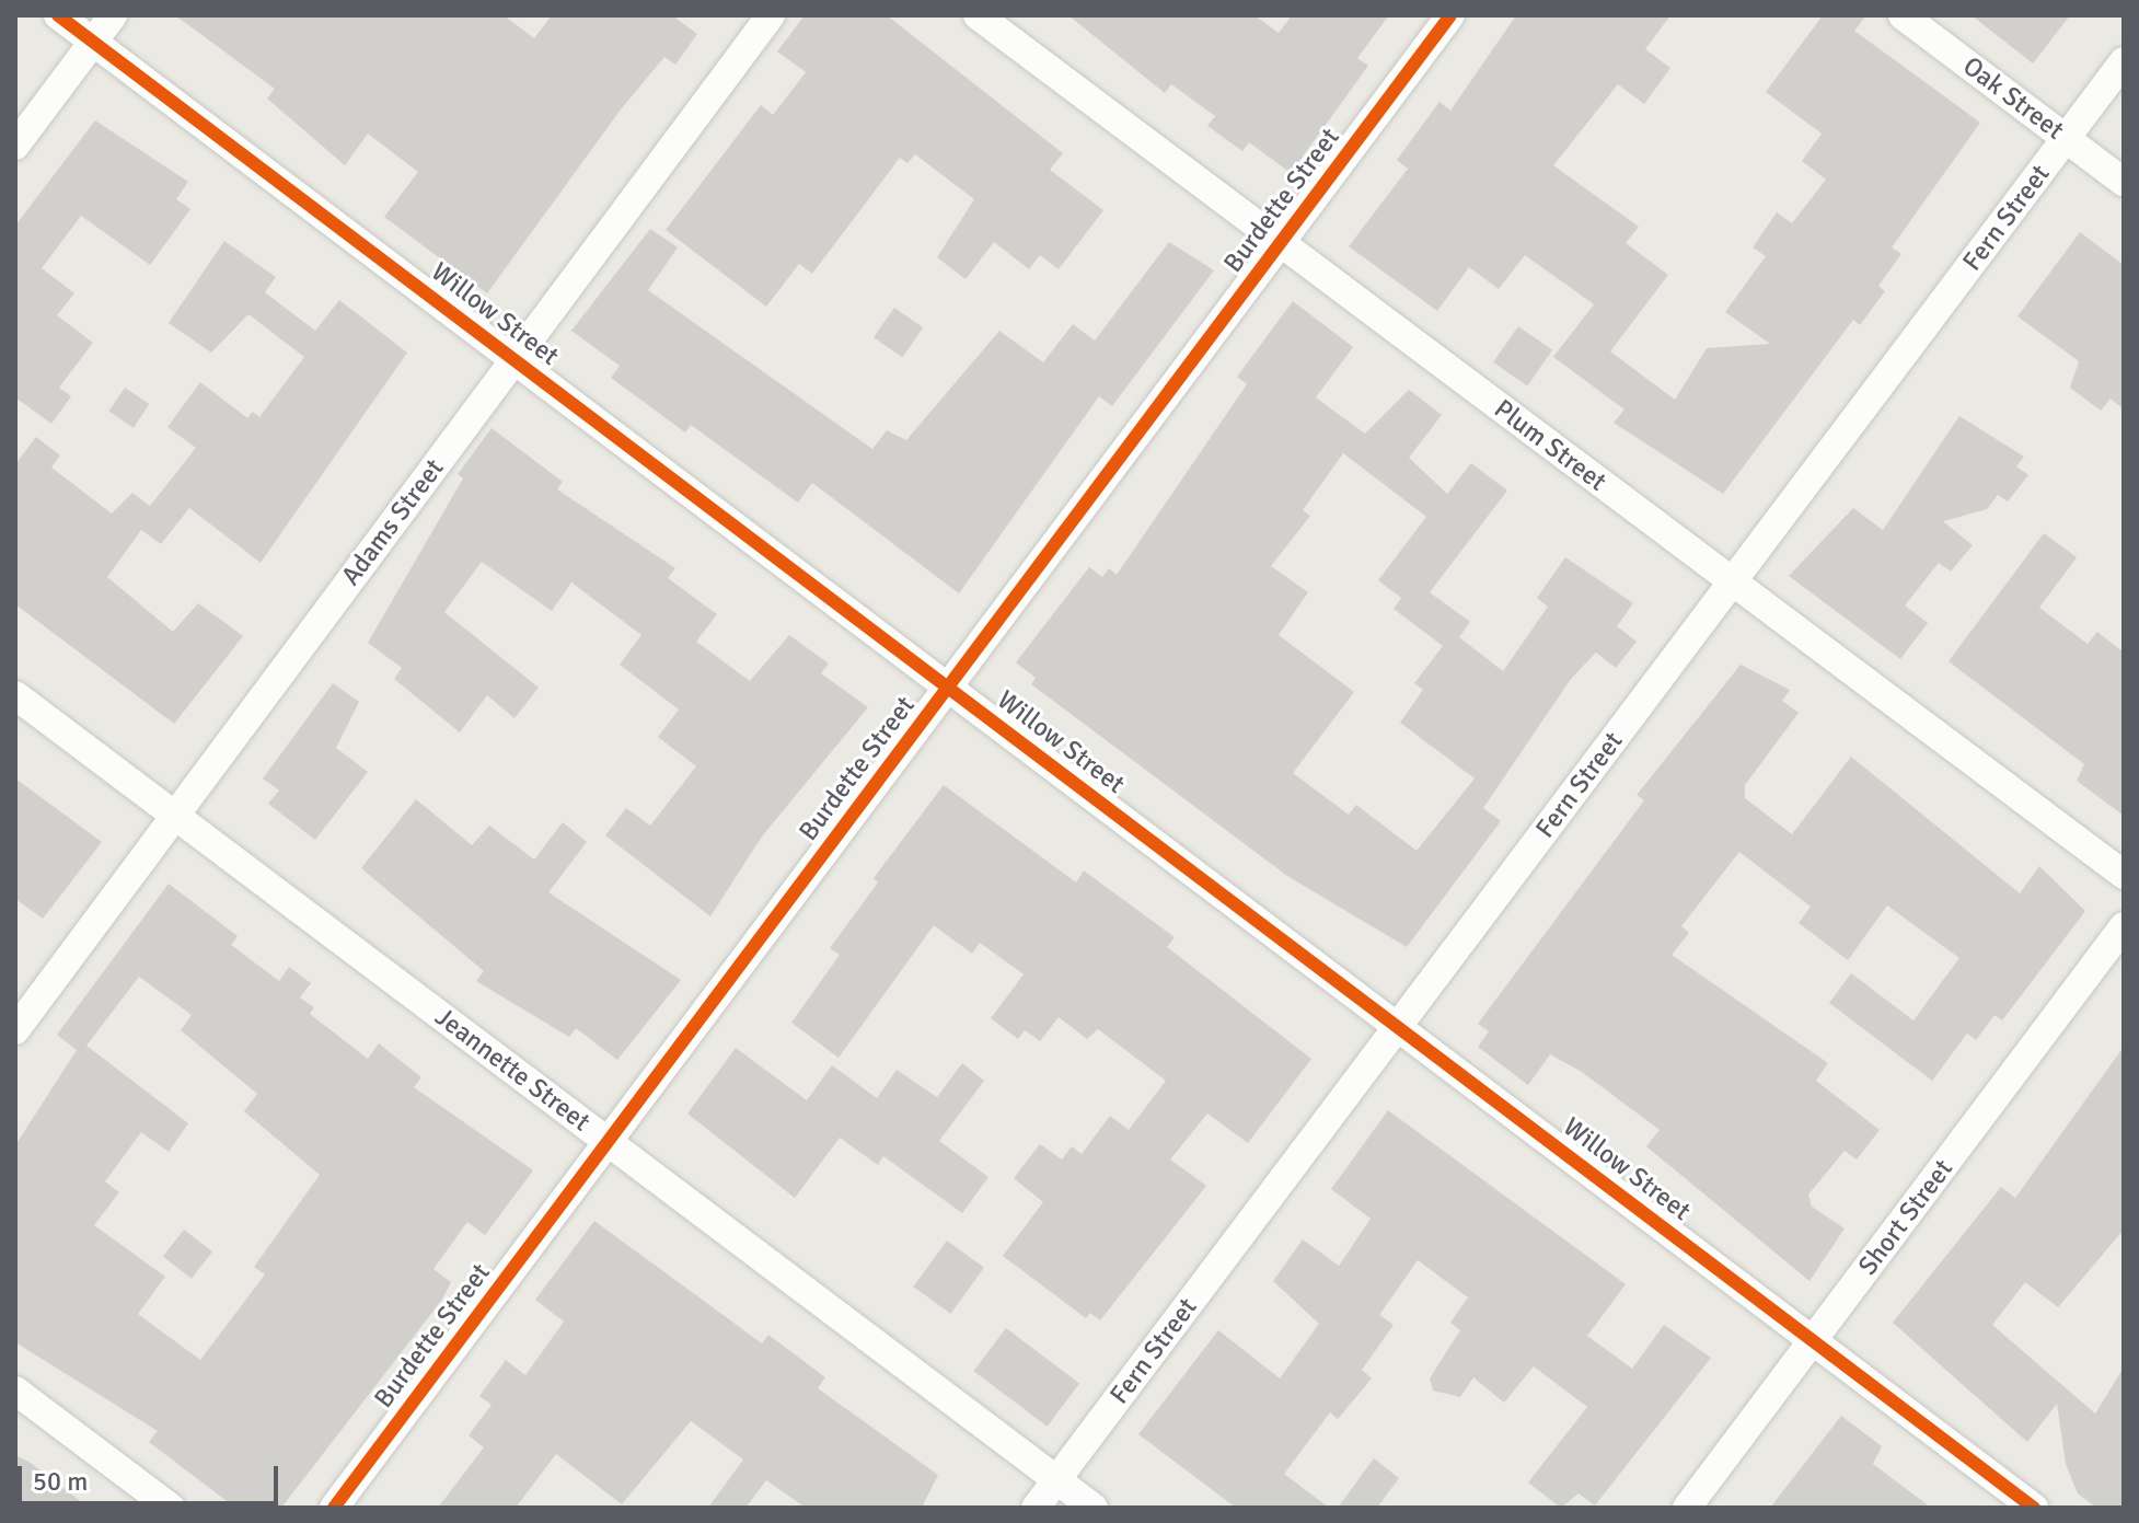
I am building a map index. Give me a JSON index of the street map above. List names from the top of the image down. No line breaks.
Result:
{"streets":{"street":["Oak Street","Burdette Street","Fern Street","Willow Street","Plum Street","Adams Street","Jeannette Street","Short Street"]},"crossings":[["Oak Street","Fern Street"],["Burdette Street","Willow Street"],["Burdette Street","Plum Street"],["Burdette Street","Jeannette Street"],["Fern Street","Willow Street"],["Fern Street","Plum Street"],["Fern Street","Jeannette Street"],["Willow Street","Adams Street"],["Willow Street","Short Street"],["Adams Street","Jeannette Street"]],"scale_bar":"50 m"}
